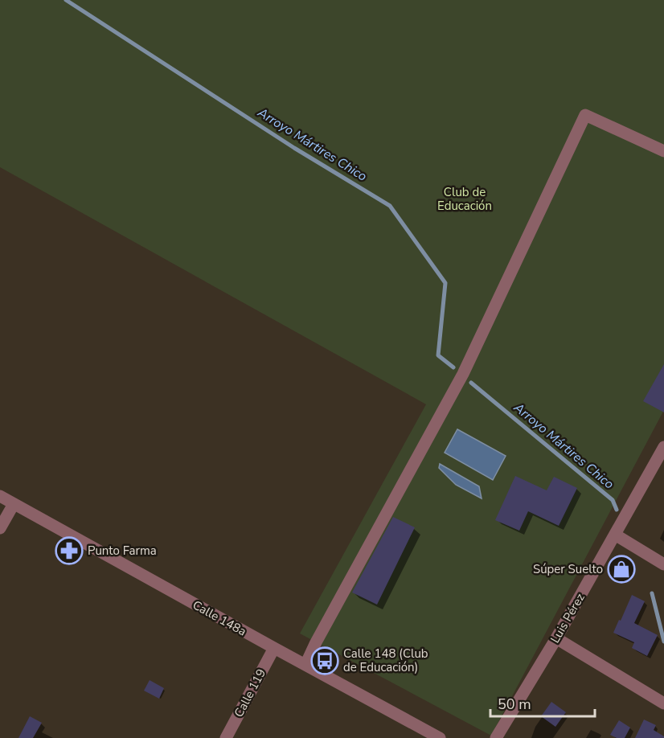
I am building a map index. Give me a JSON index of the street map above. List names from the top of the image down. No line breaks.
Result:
{"streets":{"street":["Calle 148a","Luis Pérez","Calle 119"]},"crossings":[["Calle 148a","Calle 119"]],"water":["Arroyo Mártires Chico"],"parks":["Club de Educación"],"places":{"pharmacy":["Punto Farma"],"shop":["Súper Suelto"],"bus stop":["Calle 148 (Club de Educación)"]},"scale_bar":"50 m"}
